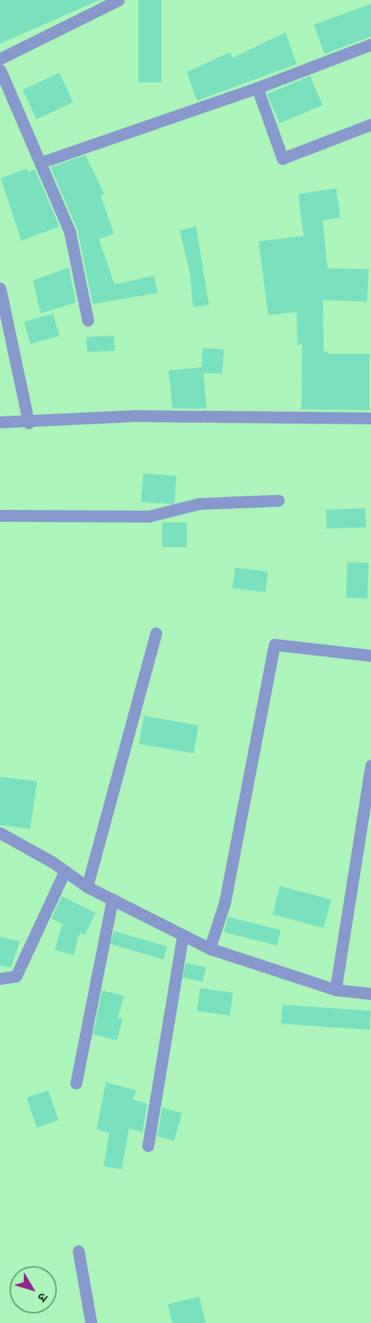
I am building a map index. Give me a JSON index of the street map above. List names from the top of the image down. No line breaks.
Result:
{"north":"bottom right"}
